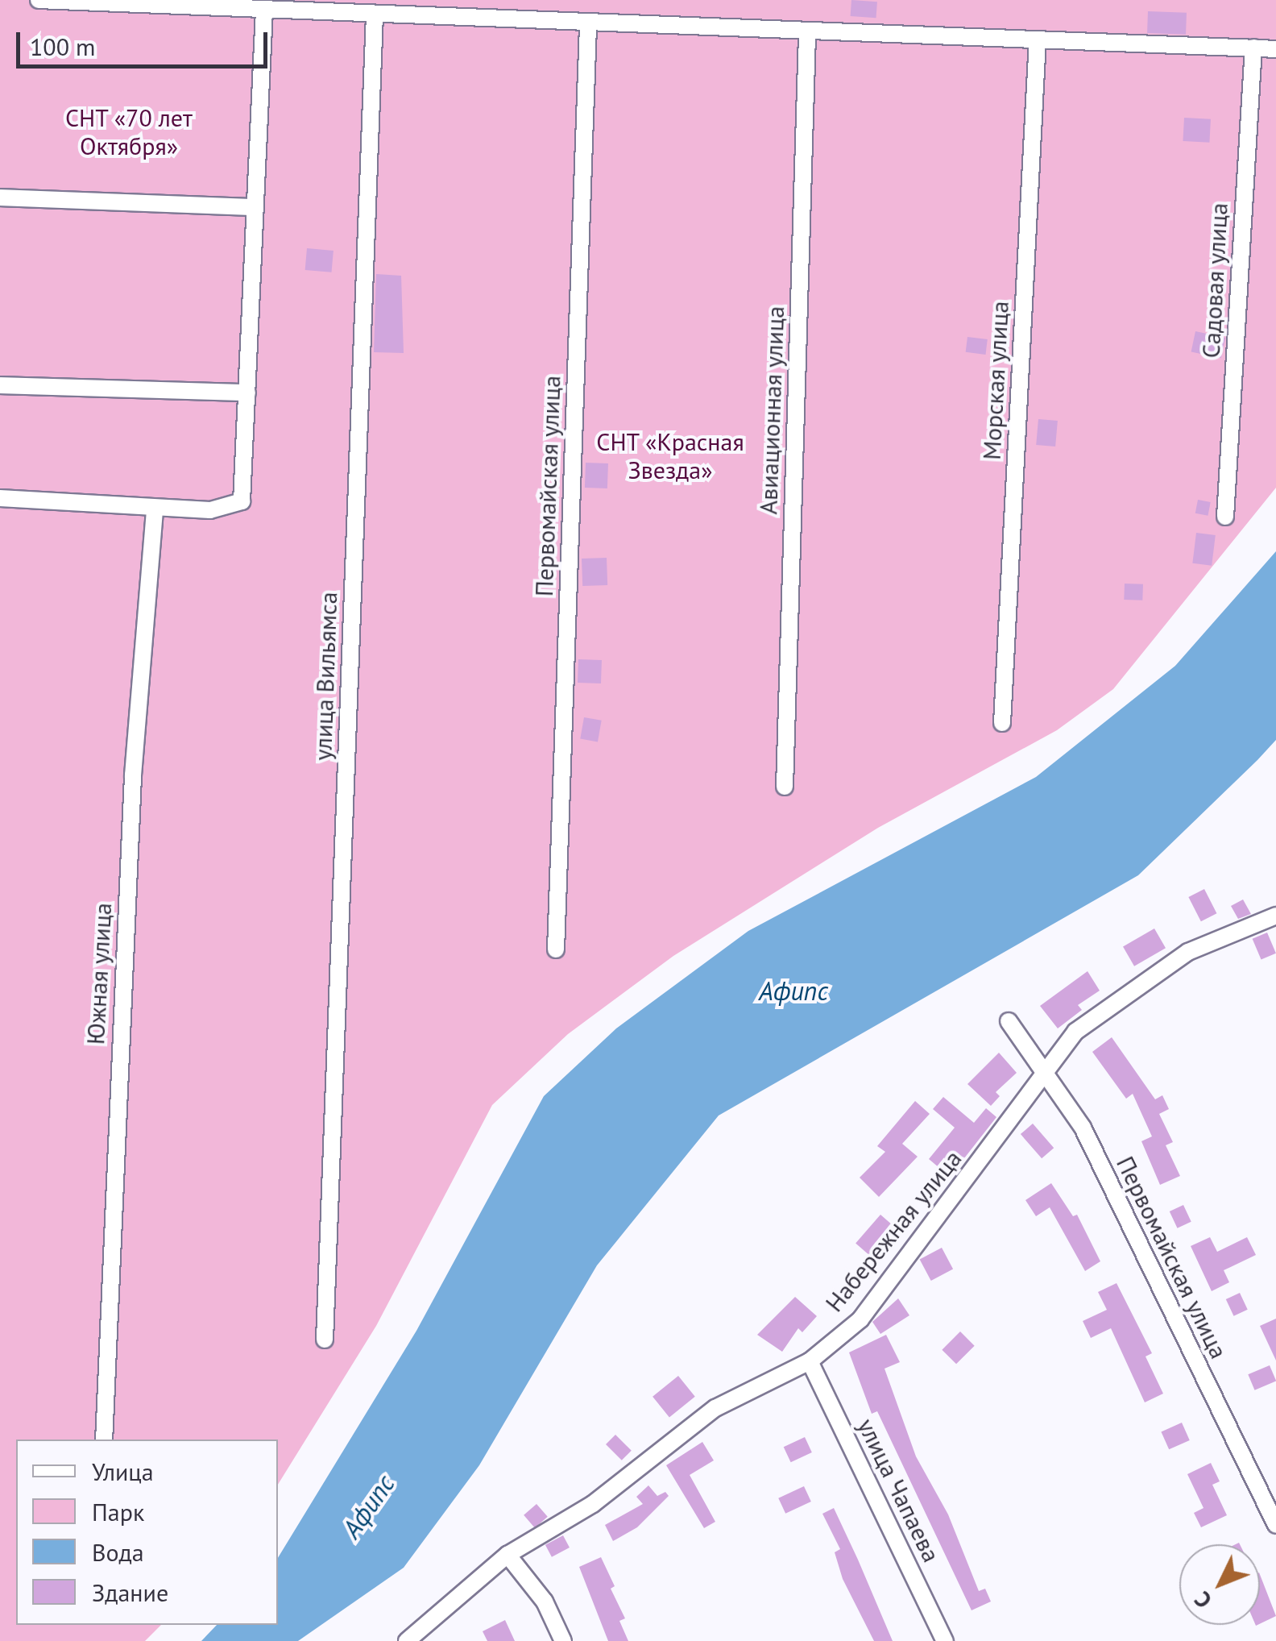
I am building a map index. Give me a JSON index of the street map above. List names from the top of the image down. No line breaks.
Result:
{"streets":{"street":["Садовая улица","Морская улица","Авиационная улица","Первомайская улица","улица Вильямса","Южная улица","Набережная улица","улица Чапаева"]},"crossings":[["Первомайская улица","Набережная улица"],["Набережная улица","улица Чапаева"]],"water":["Афипс"],"parks":["СНТ «70 лет Октября»","СНТ «Красная Звезда»"],"legend":["Улица","Парк","Вода","Здание"],"scale_bar":"100 m","north":"bottom left"}
